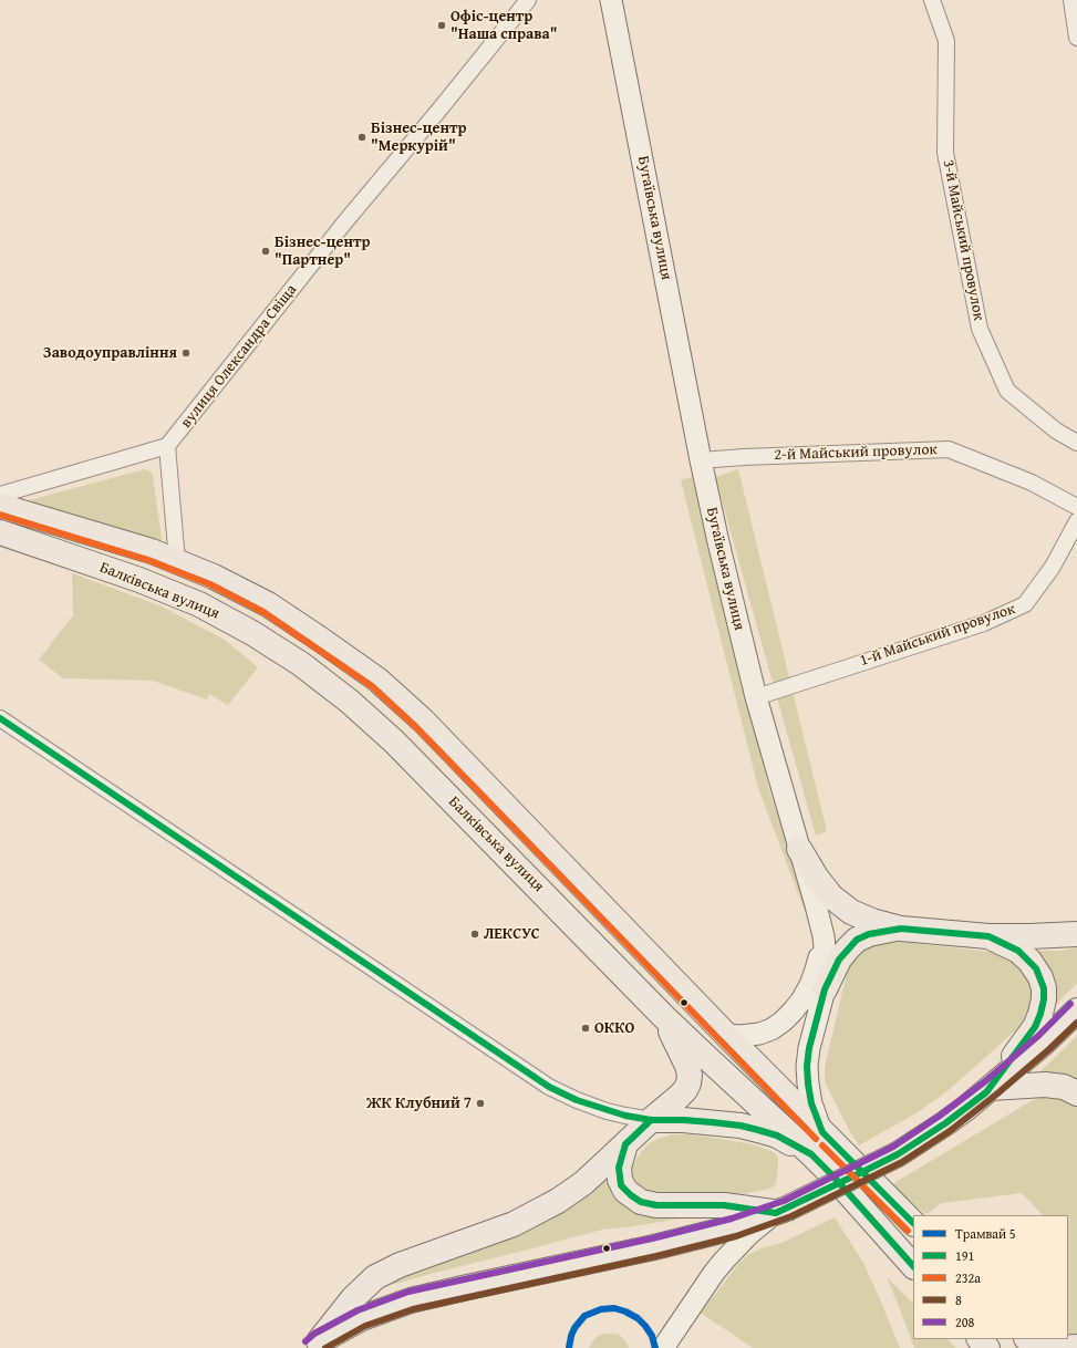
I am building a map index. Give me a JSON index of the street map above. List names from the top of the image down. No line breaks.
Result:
{"streets":{"main road":["Бугаївська вулиця","Балківська вулиця"],"street":["3-й Майський провулок","вулиця Олександра Свіща","2-й Майський провулок","1-й Майський провулок"]},"crossings":[["Бугаївська вулиця","2-й Майський провулок"],["Бугаївська вулиця","Балківська вулиця"],["Бугаївська вулиця","1-й Майський провулок"]],"places":["Офіс-центр \"Наша справа\"","Бізнес-центр \"Меркурій\"","Бізнес-центр \"Партнер\"","Заводоуправління","ЛЕКСУС","ОККО","ЖК Клубний 7"],"lines":["transit line 232а","transit line 191","transit line 208","transit line 8","tram line 5"],"legend":["Трамвай 5","191","232а","8","208"]}
